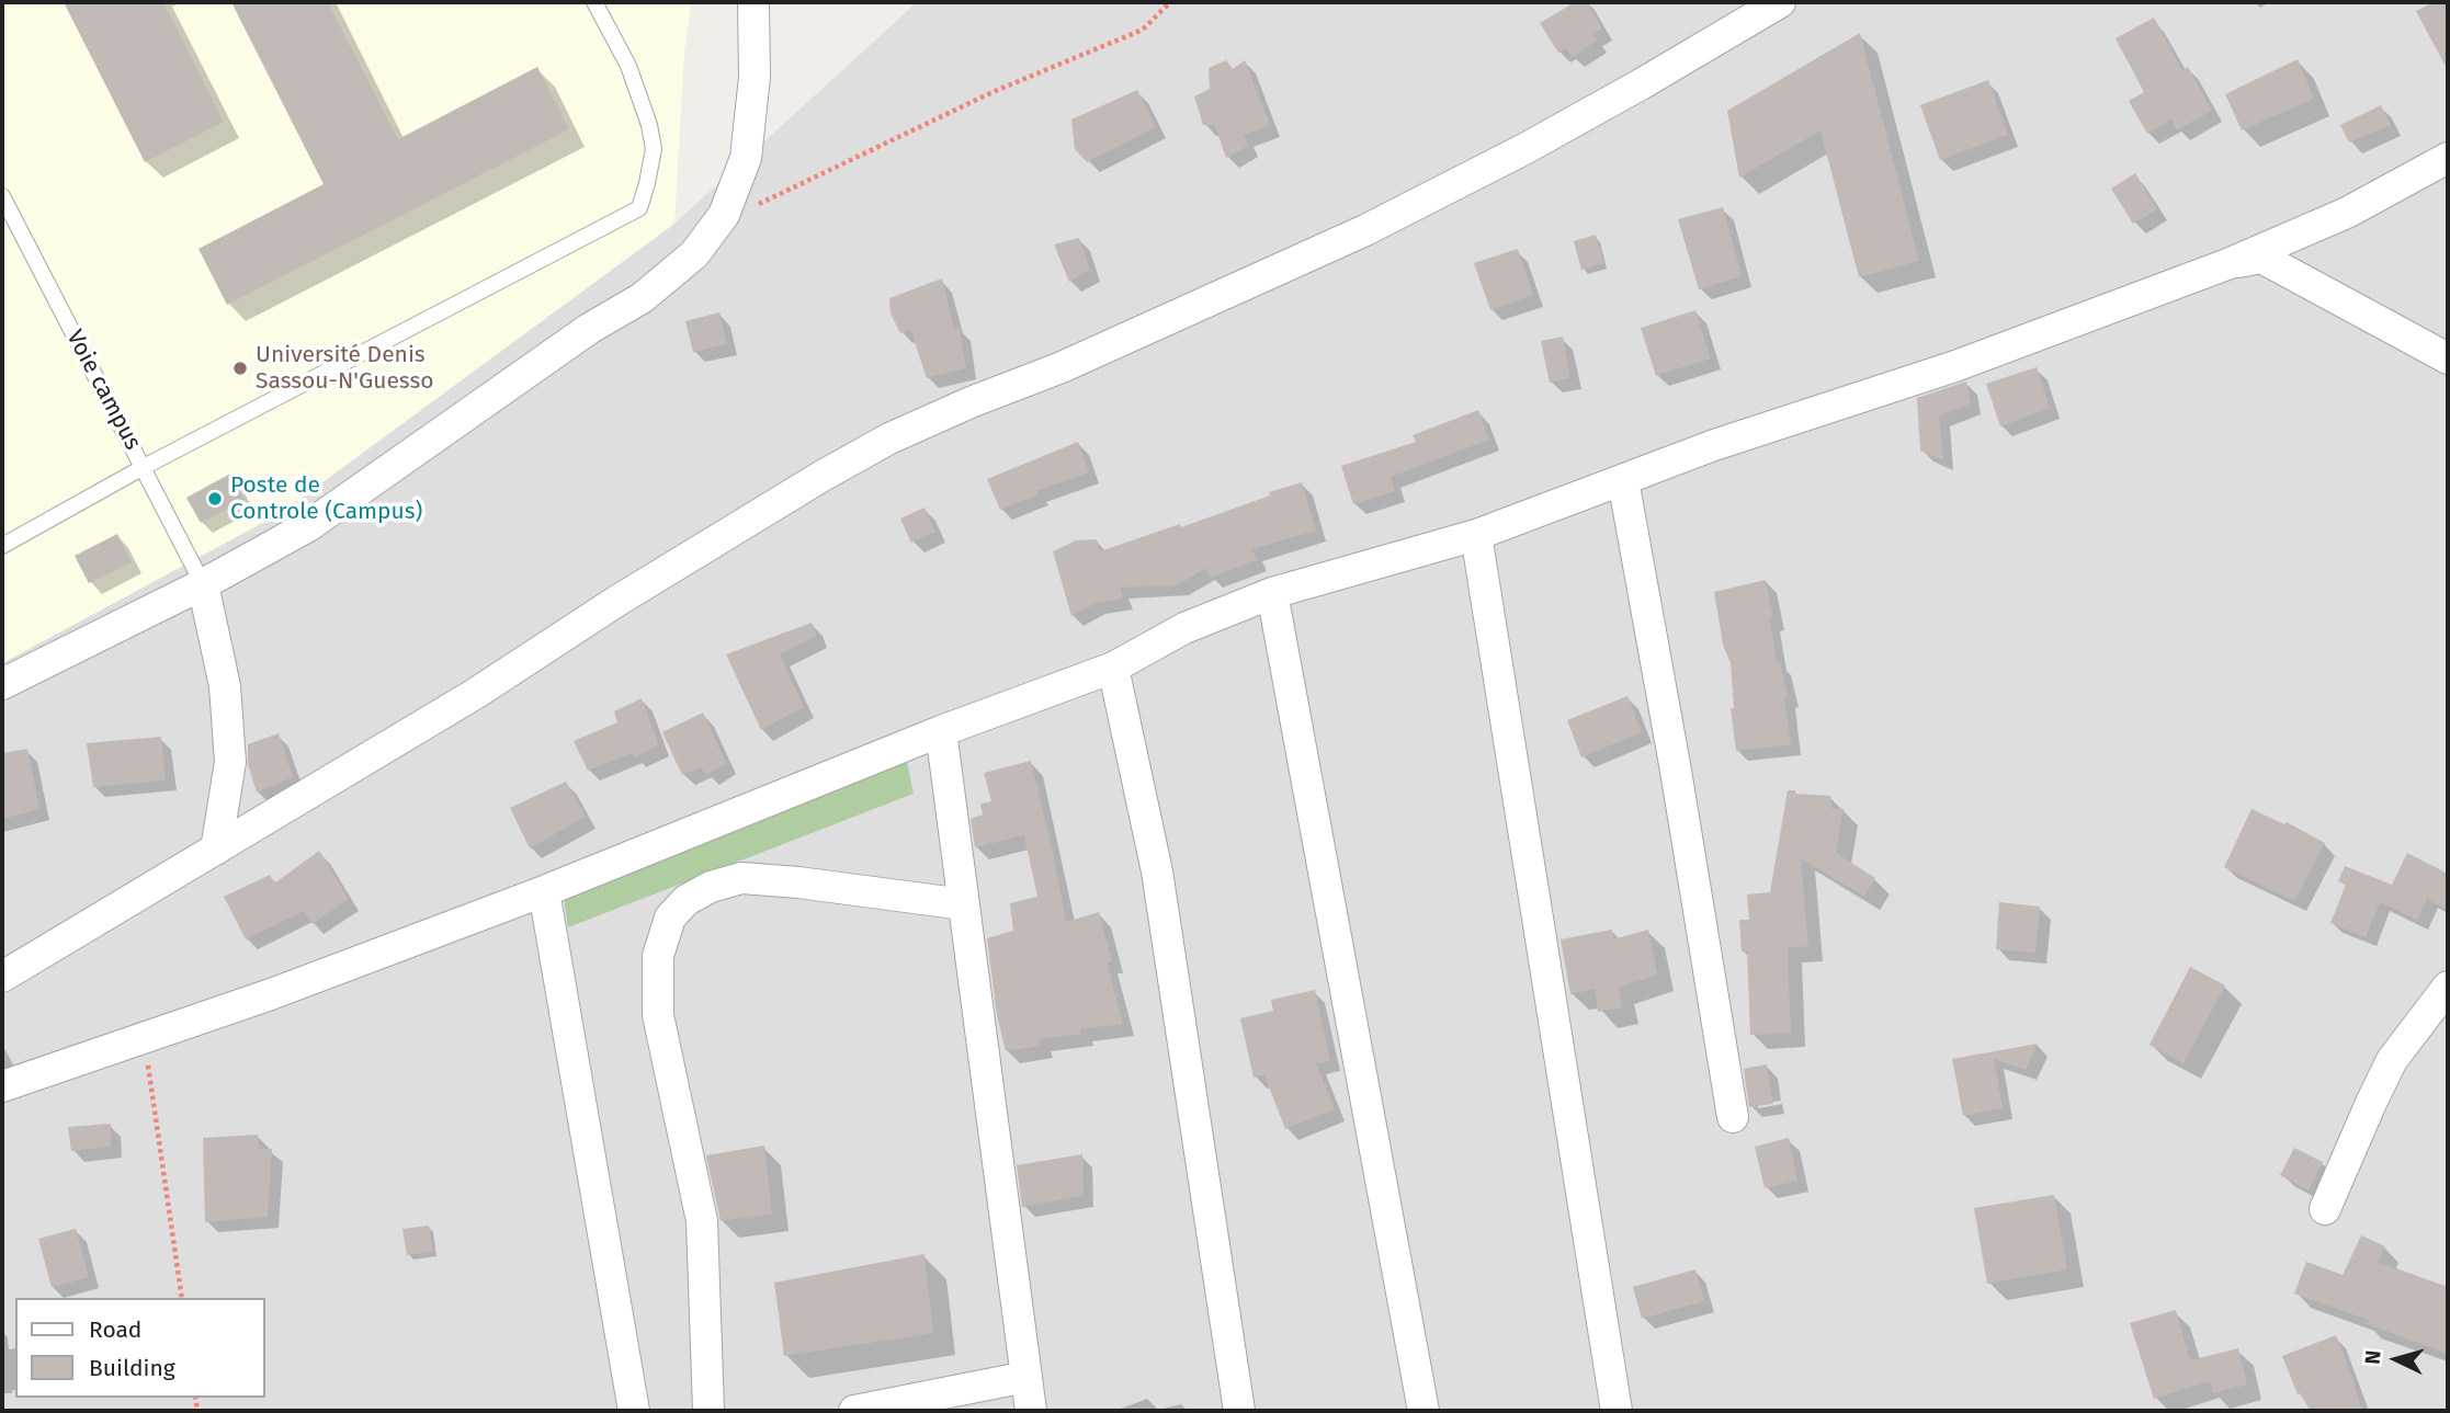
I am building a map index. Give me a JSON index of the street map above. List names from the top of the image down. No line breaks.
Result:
{"streets":{"lane":["Voie campus"]},"places":["Université Denis Sassou-N'Guesso","Poste de Controle (Campus)"],"legend":["Road","Building"],"north":"left"}
